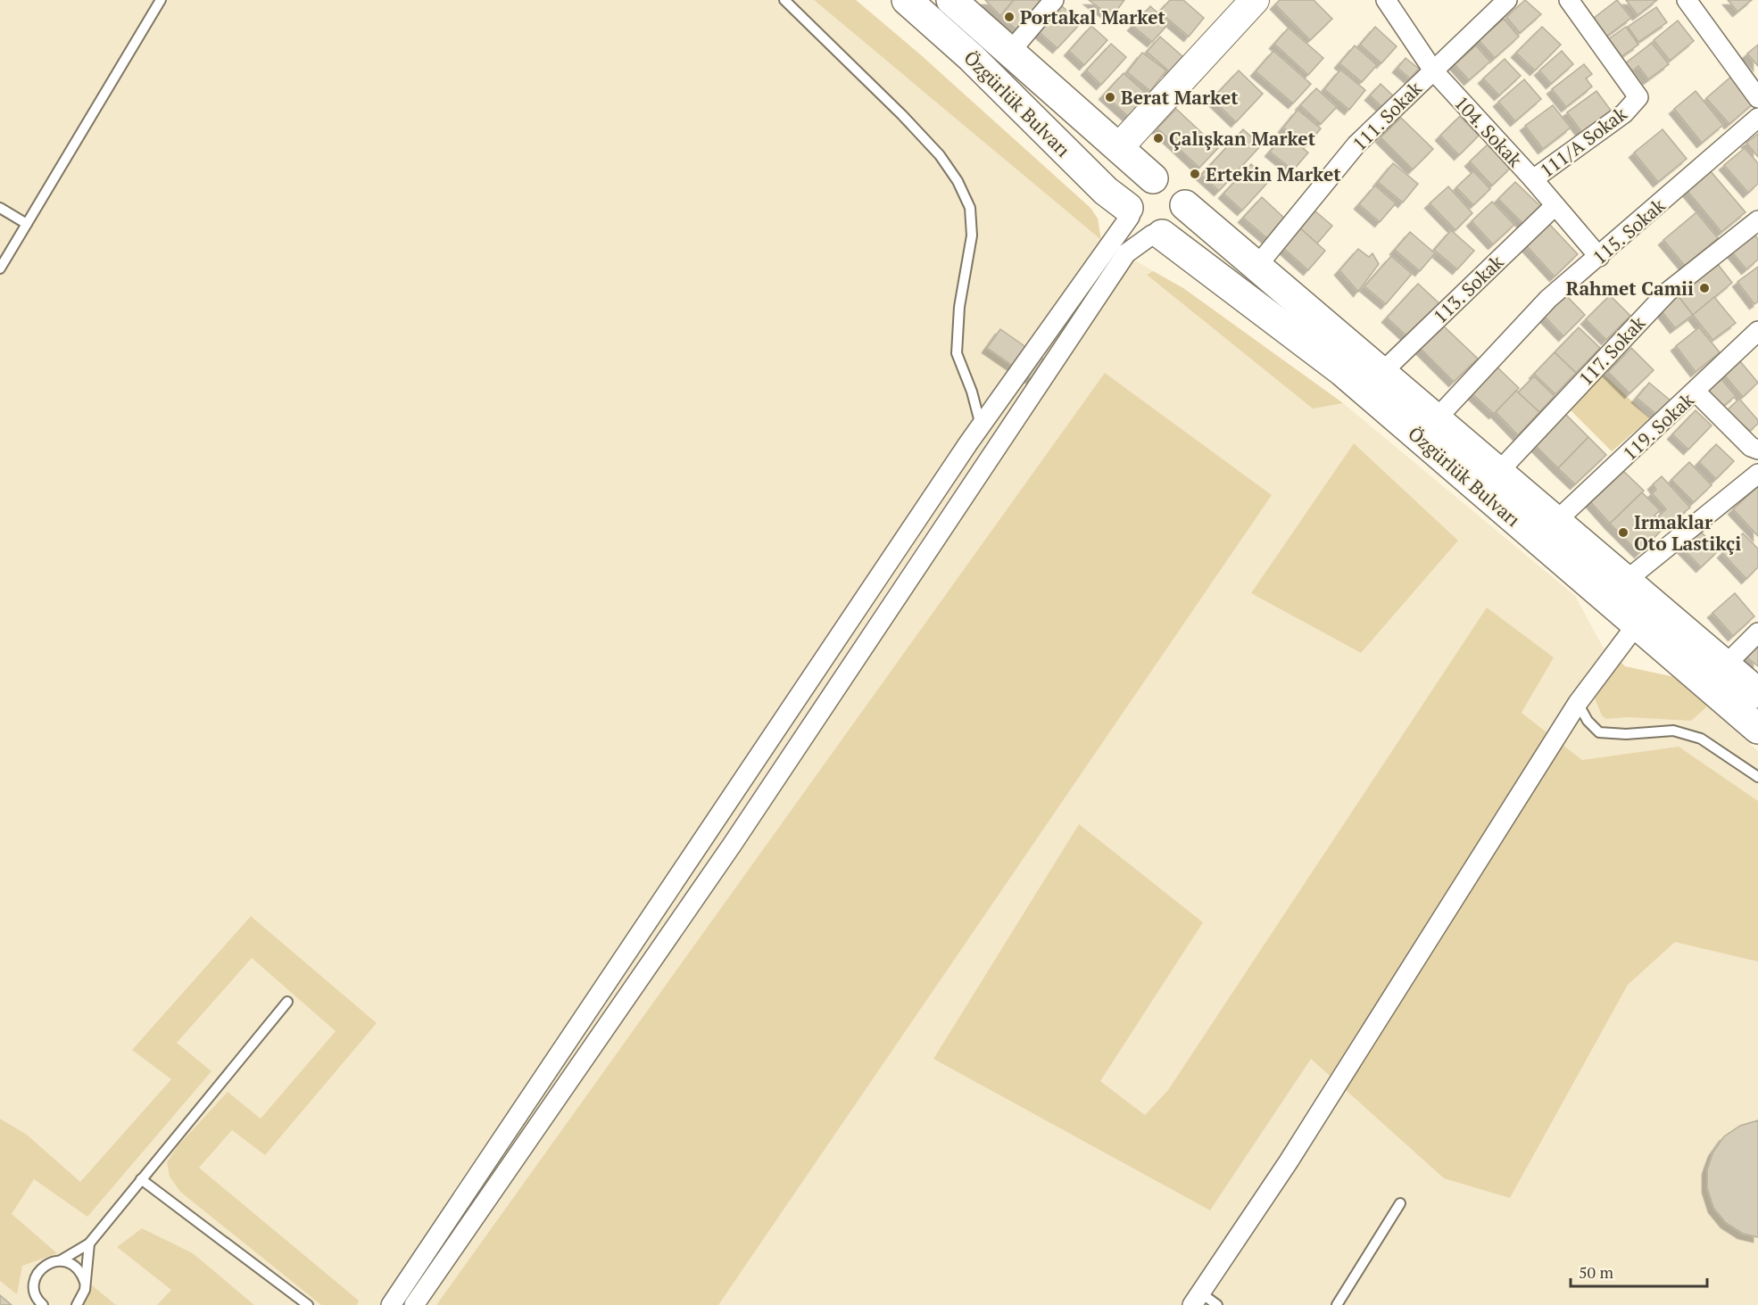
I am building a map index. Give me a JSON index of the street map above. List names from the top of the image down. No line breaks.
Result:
{"streets":{"main road":["Özgürlük Bulvarı"],"street":["111. Sokak","104. Sokak","111/A Sokak","115. Sokak","113. Sokak","117. Sokak","119. Sokak"]},"crossings":[["Özgürlük Bulvarı","111. Sokak"],["Özgürlük Bulvarı","115. Sokak"],["Özgürlük Bulvarı","113. Sokak"],["Özgürlük Bulvarı","117. Sokak"],["Özgürlük Bulvarı","119. Sokak"],["111. Sokak","104. Sokak"],["104. Sokak","111/A Sokak"],["104. Sokak","115. Sokak"],["104. Sokak","113. Sokak"]],"places":["Portakal Market","Berat Market","Çalışkan Market","Ertekin Market","Rahmet Camii","Irmaklar Oto Lastikçi"],"scale_bar":"50 m"}
